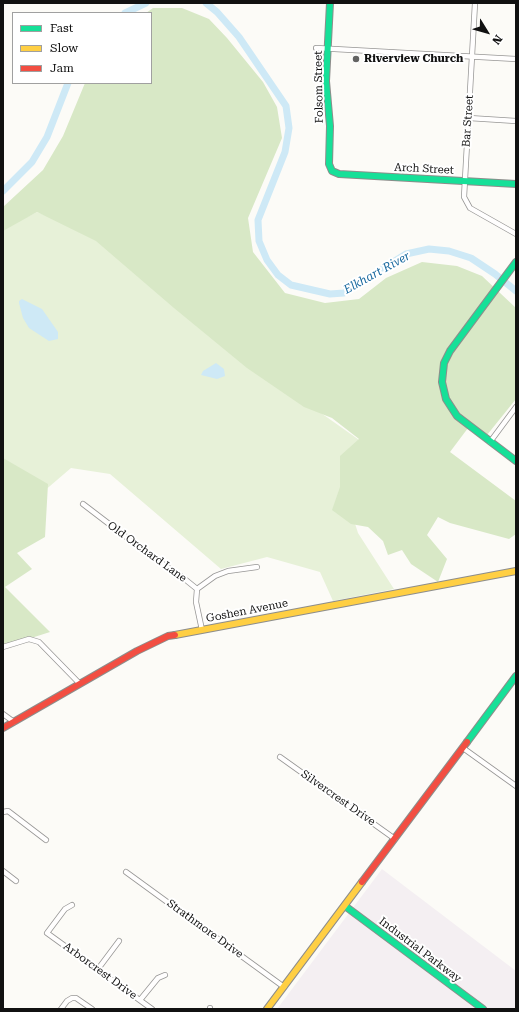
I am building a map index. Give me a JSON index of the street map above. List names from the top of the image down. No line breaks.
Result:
{"streets":{"street":["Folsom Street","Bar Street","Arch Street","Old Orchard Lane","Goshen Avenue","Silvercrest Drive","Strathmore Drive","Industrial Parkway","Arborcrest Drive"]},"crossings":[["Folsom Street","Arch Street"],["Bar Street","Arch Street"],["Old Orchard Lane","Goshen Avenue"]],"water":["Elkhart River"],"places":["Riverview Church"],"legend":["Fast","Slow","Jam"],"north":"bottom right"}
